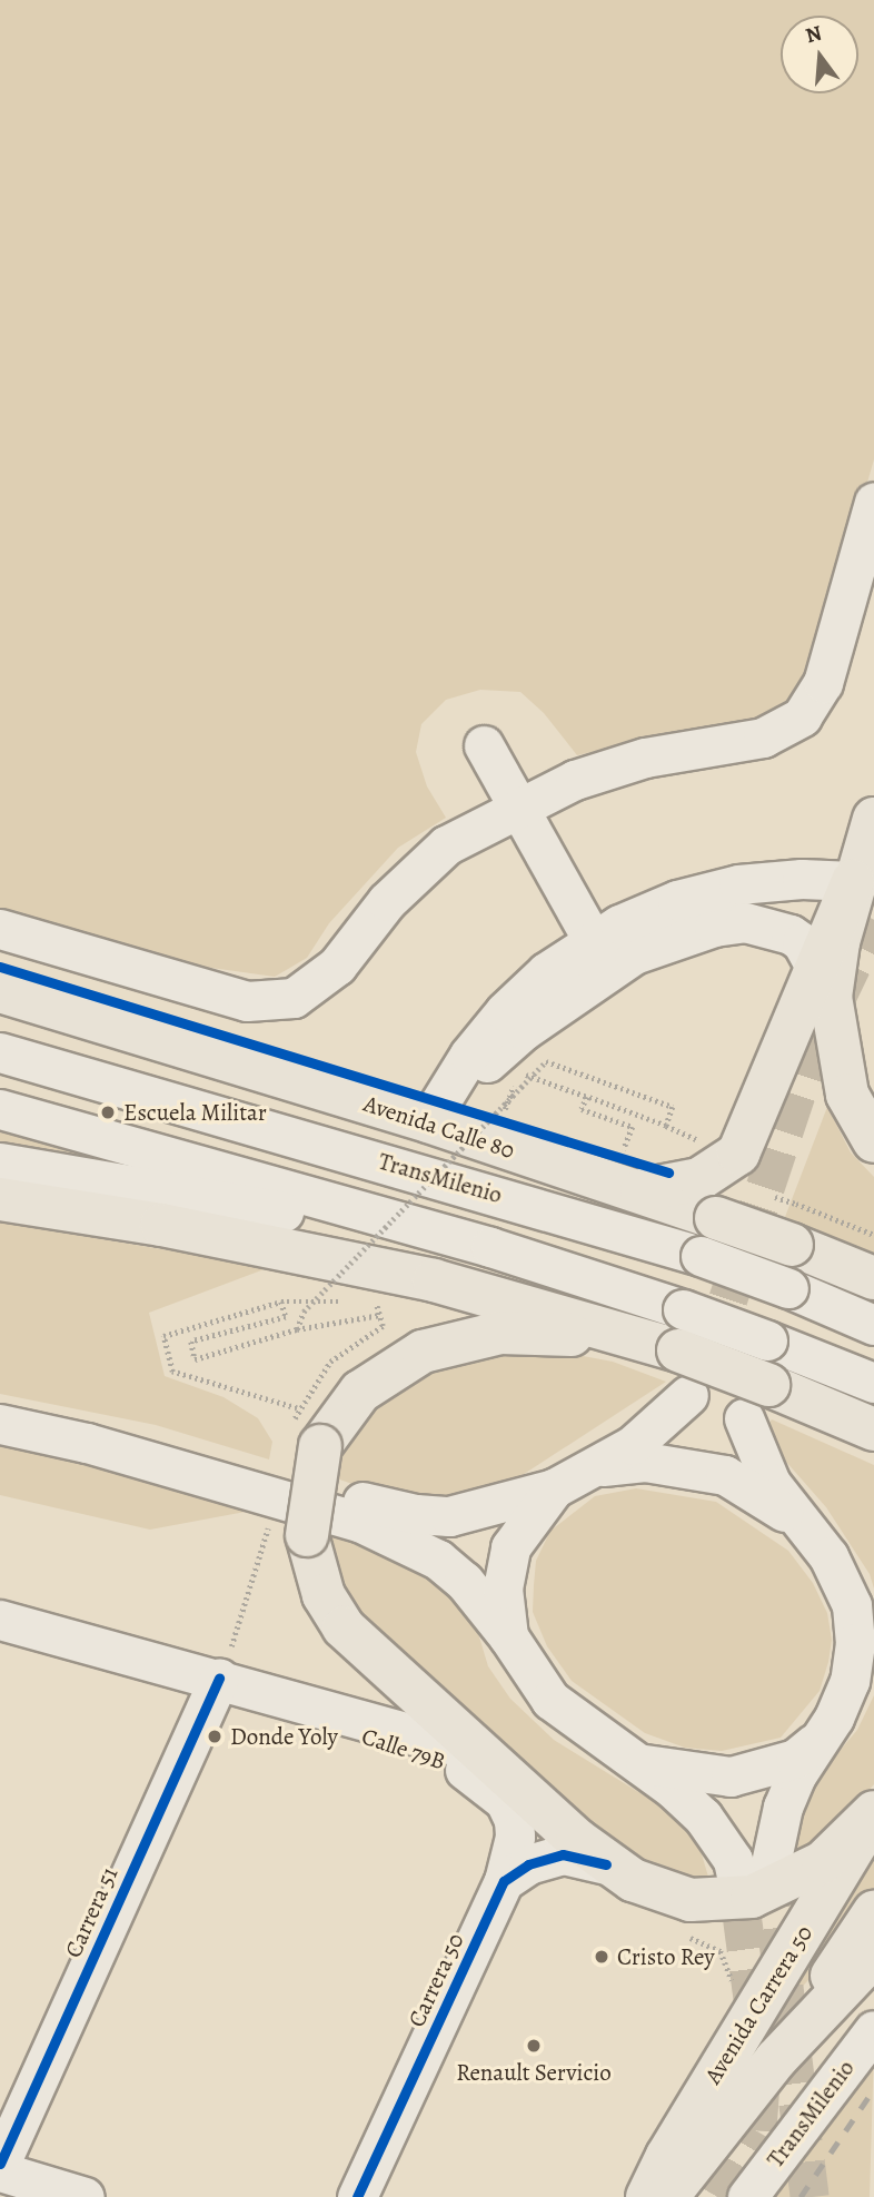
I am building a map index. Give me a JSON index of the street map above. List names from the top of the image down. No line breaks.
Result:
{"streets":{"main road":["Avenida Calle 80","Avenida Carrera 50"],"street":["TransMilenio","Calle 79B","Carrera 51","Carrera 50"]},"crossings":[["Calle 79B","Carrera 51"],["Calle 79B","Carrera 50"]],"places":["Escuela Militar","Donde Yoly","Cristo Rey","Renault Servicio"],"north":"top"}
